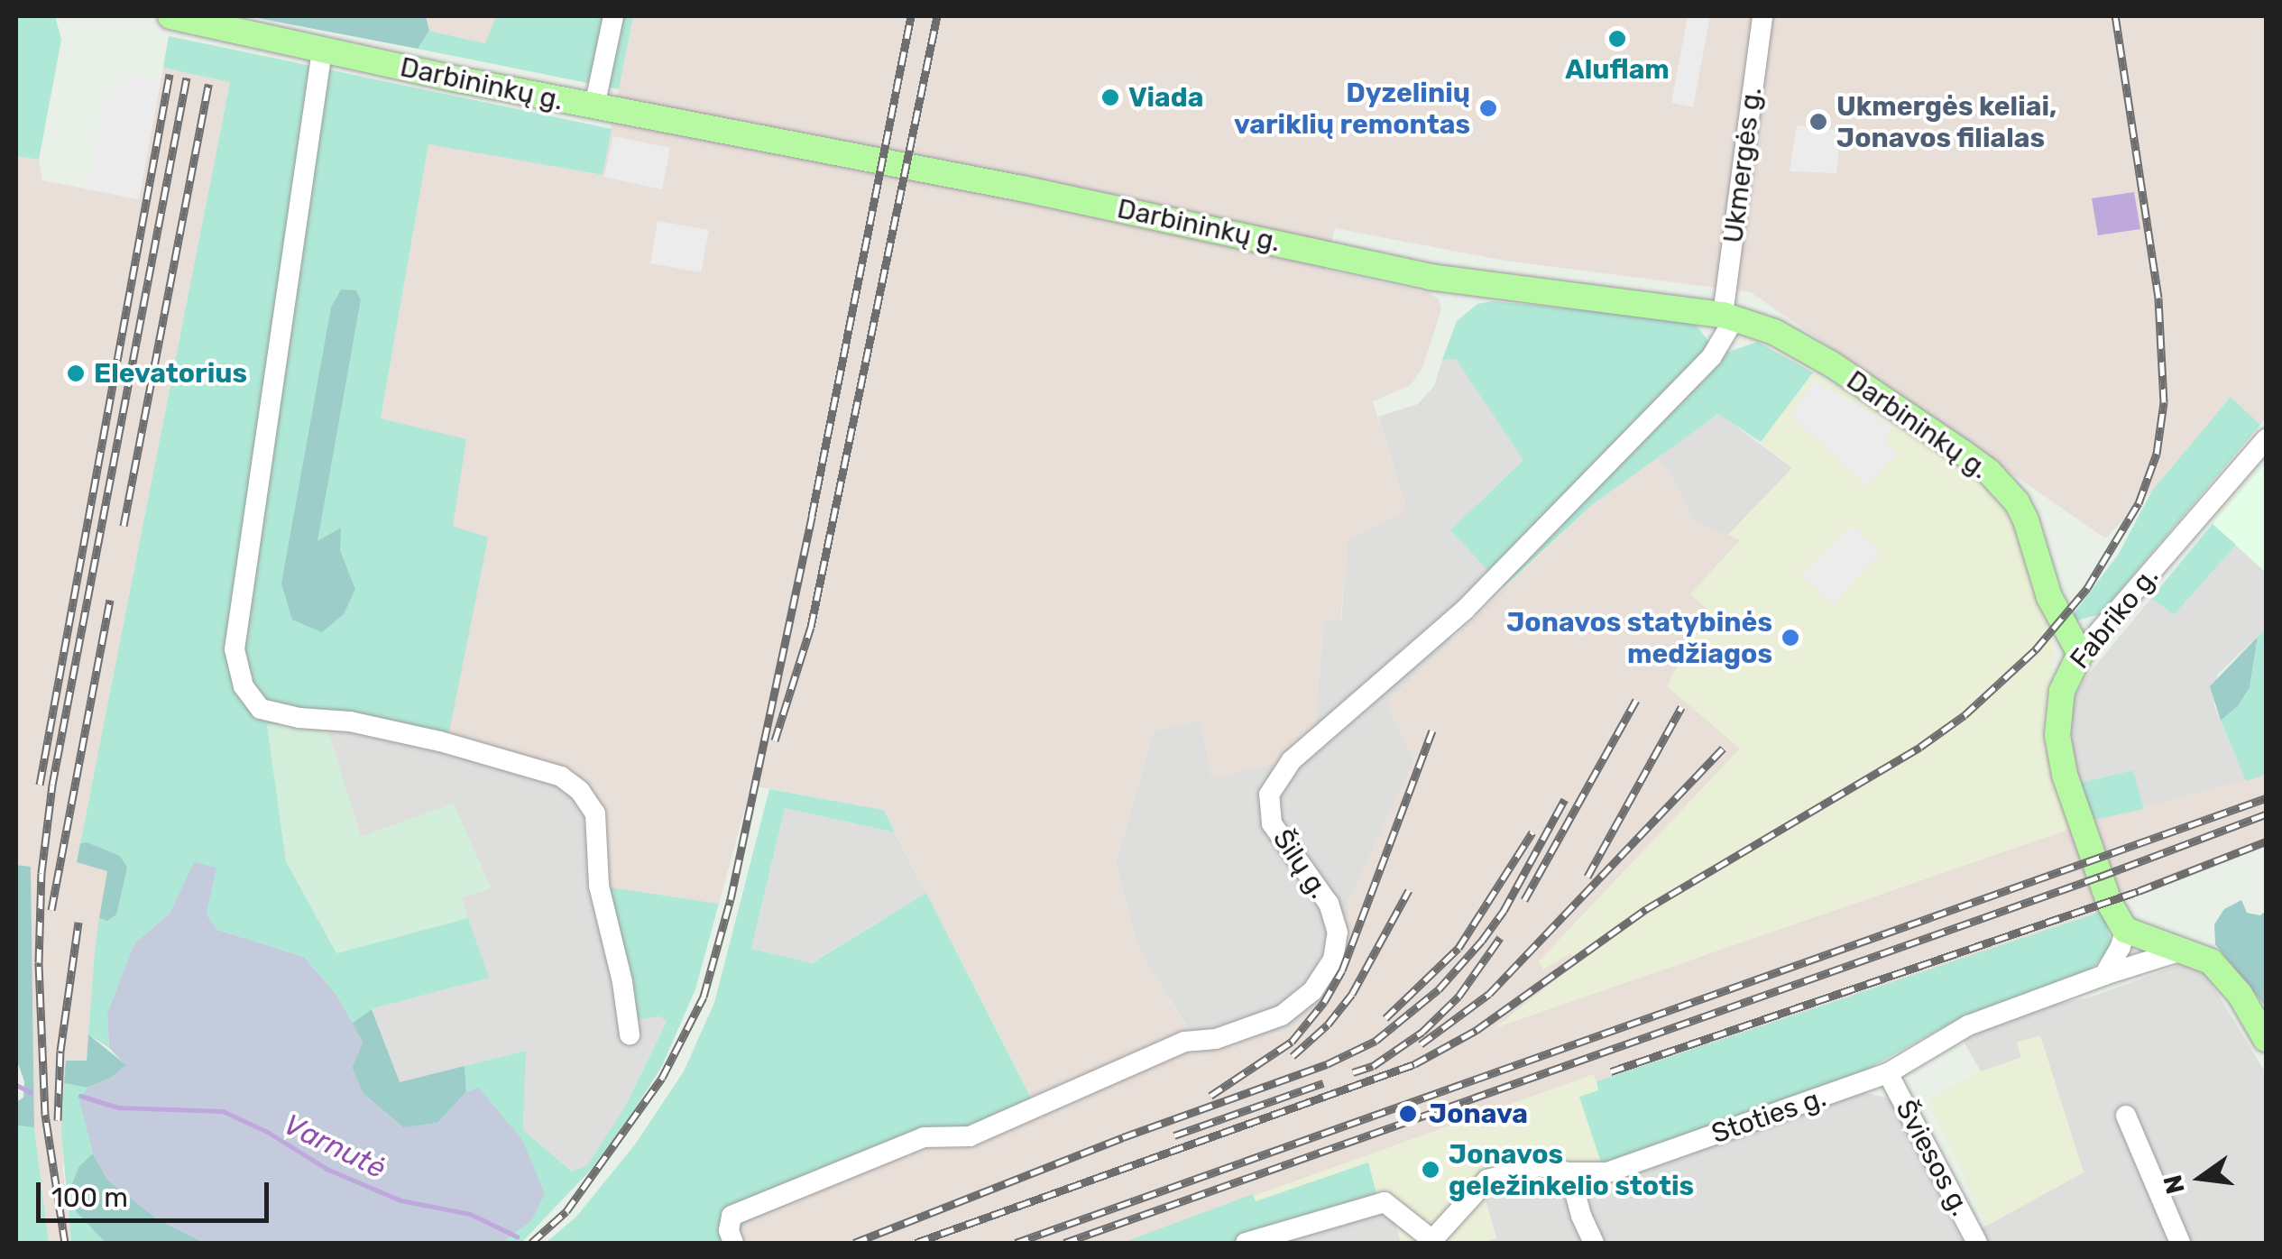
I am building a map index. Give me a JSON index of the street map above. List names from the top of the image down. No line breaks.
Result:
{"streets":{"main road":["Darbininkų g.","Fabriko g."],"street":["Ukmergės g.","Šilų g.","Stoties g.","Šviesos g."]},"crossings":[["Darbininkų g.","Ukmergės g."],["Darbininkų g.","Fabriko g."],["Darbininkų g.","Šilų g."],["Ukmergės g.","Šilų g."],["Stoties g.","Šviesos g."]],"water":["Varnutė"],"places":["Aluflam","Viada","Dyzelinių variklių remontas","Ukmergės keliai, Jonavos filialas","Elevatorius","Jonavos statybinės medžiagos","Jonava","Jonavos geležinkelio stotis"],"scale_bar":"100 m","north":"left"}
